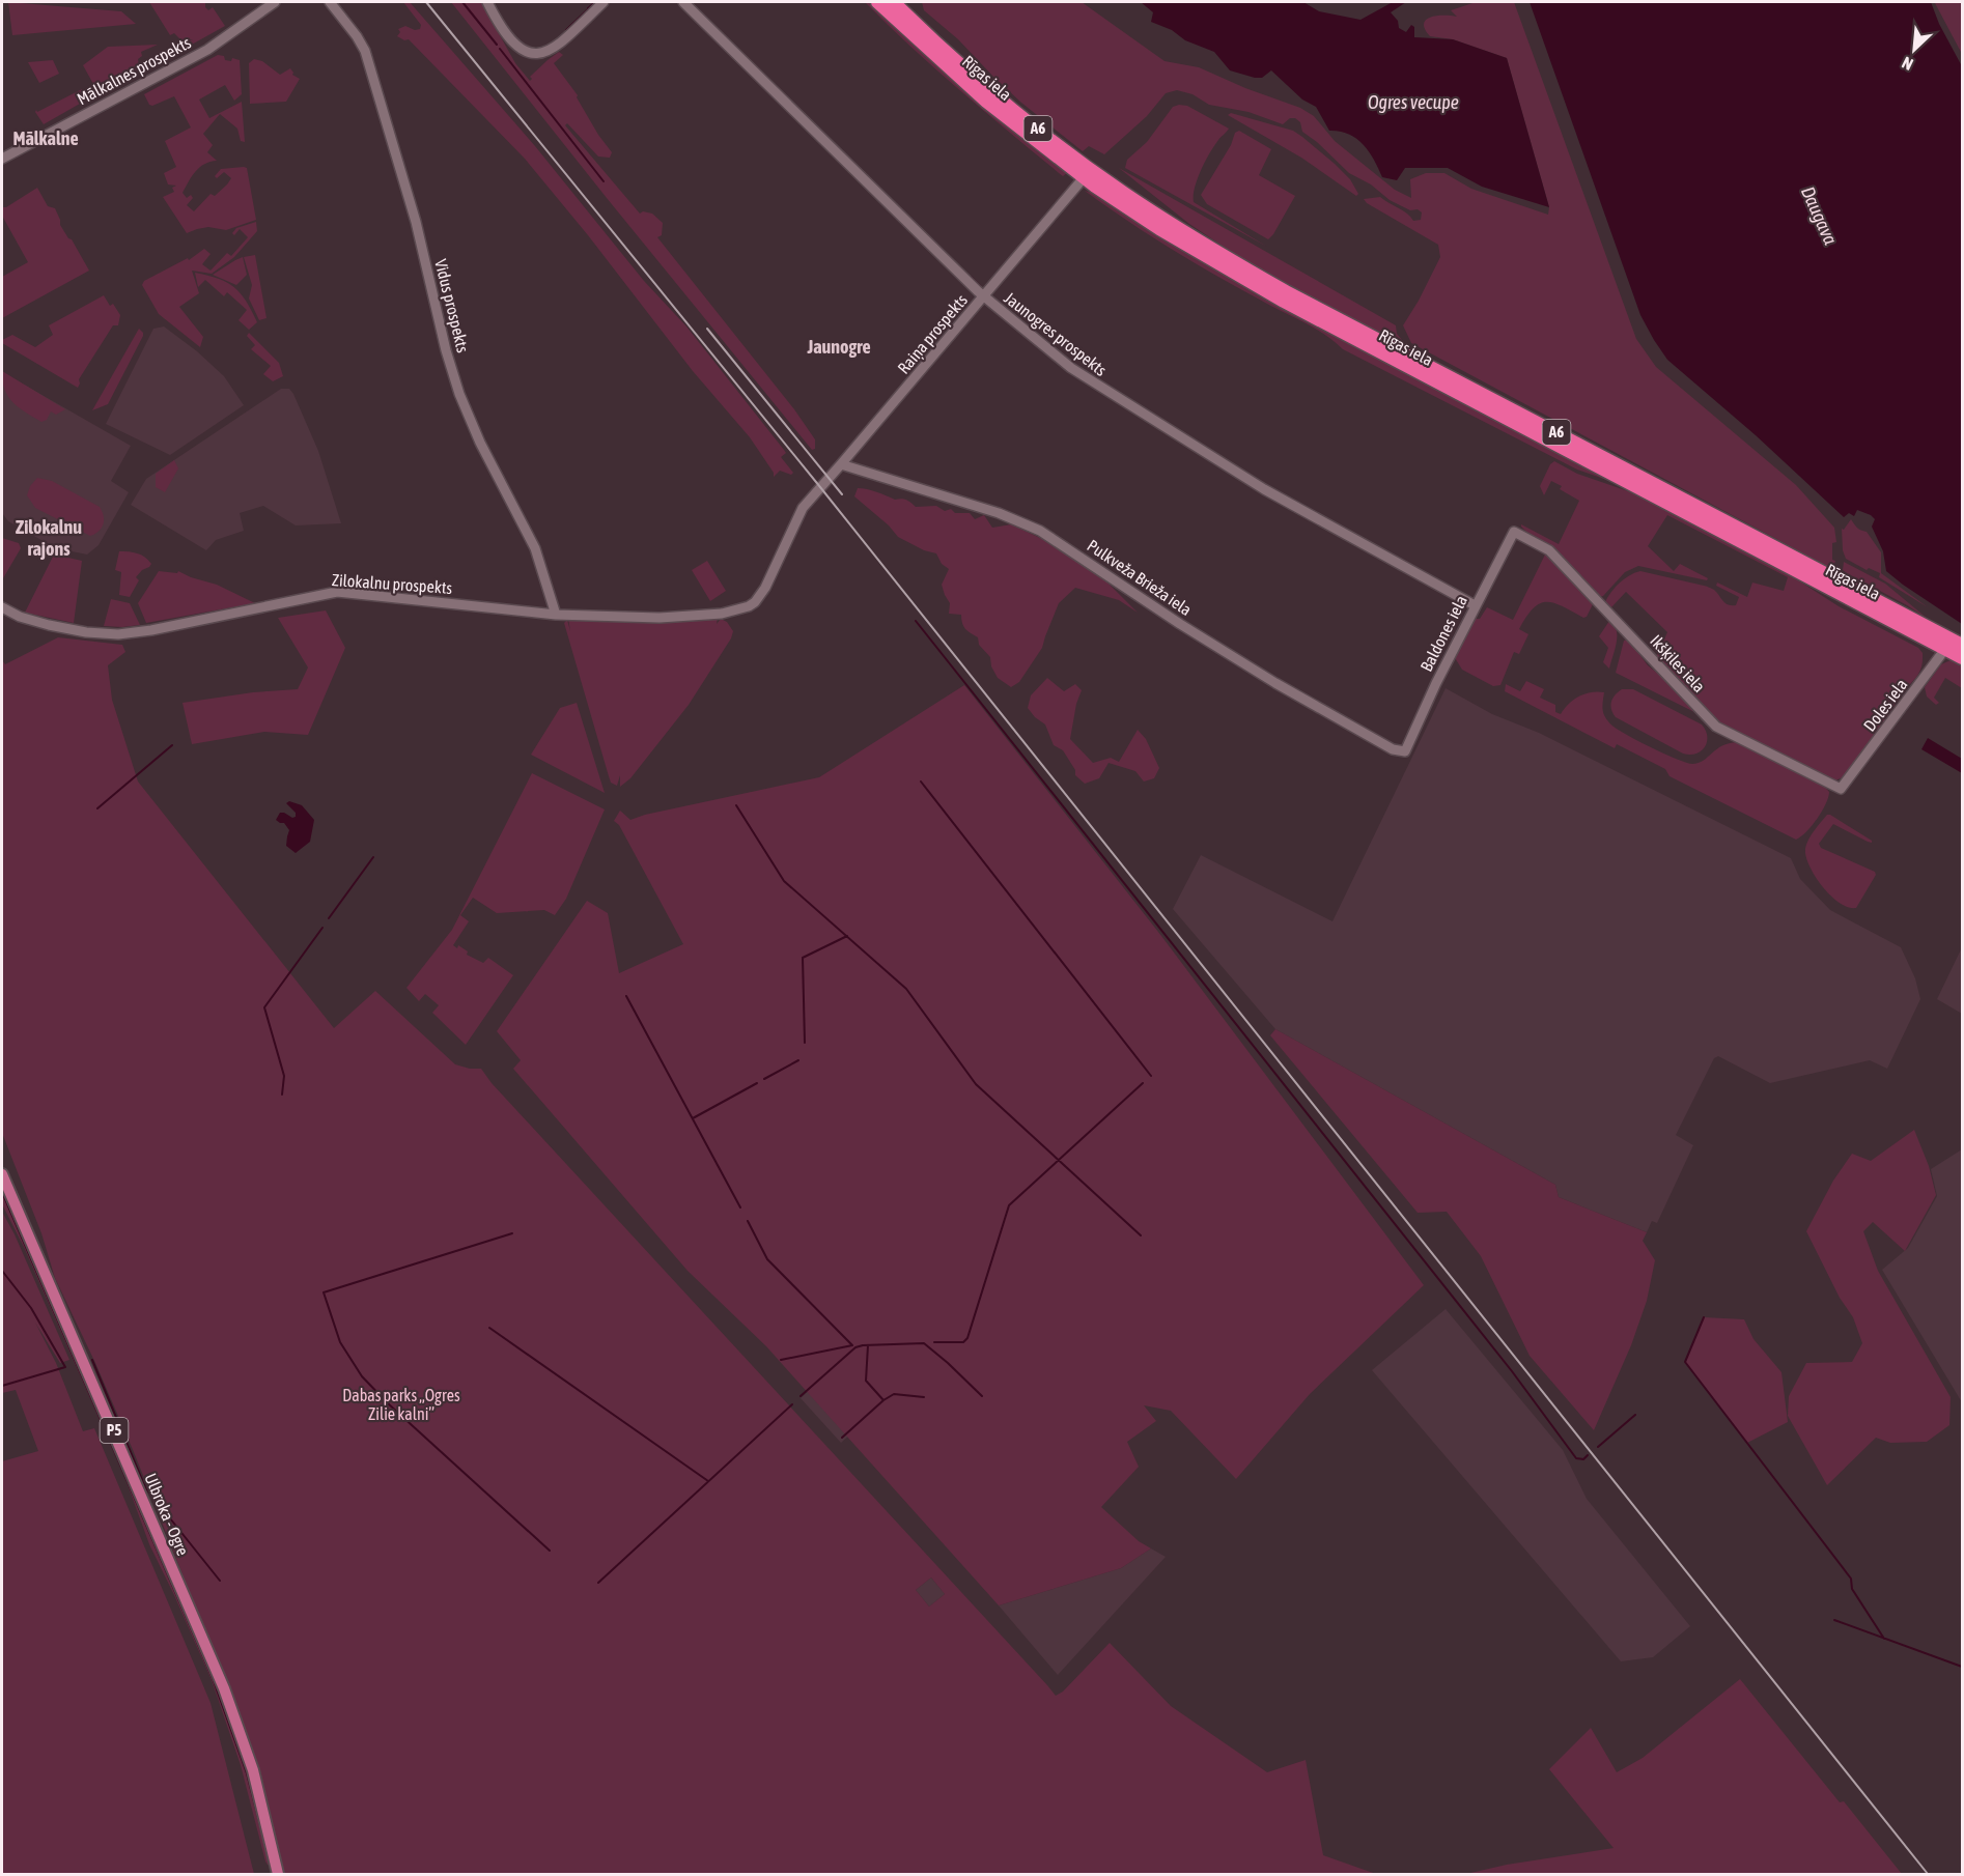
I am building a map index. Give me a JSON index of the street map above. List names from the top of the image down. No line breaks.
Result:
{"streets":{"highway":["Rīgas iela","A6"],"main road":["Mālkalnes prospekts","Vidus prospekts","Raiņa prospekts","Jaunogres prospekts","Pulkveža Brieža iela","Zilokalnu prospekts","Baldones iela","Ikšķiles iela","Doles iela","P5","Ulbroka - Ogre"]},"crossings":[["Rīgas iela","Raiņa prospekts"],["Rīgas iela","Doles iela"],["Vidus prospekts","Zilokalnu prospekts"],["Raiņa prospekts","Jaunogres prospekts"],["Raiņa prospekts","Pulkveža Brieža iela"],["Raiņa prospekts","Zilokalnu prospekts"],["Jaunogres prospekts","Baldones iela"],["Pulkveža Brieža iela","Baldones iela"],["Baldones iela","Ikšķiles iela"],["Ikšķiles iela","Doles iela"]],"districts":["Mālkalne","Jaunogre","Zilokalnu rajons"],"water":["Ogres vecupe","Daugava"],"parks":["Dabas parks „Ogres Zilie kalni”"],"north":"bottom left"}
